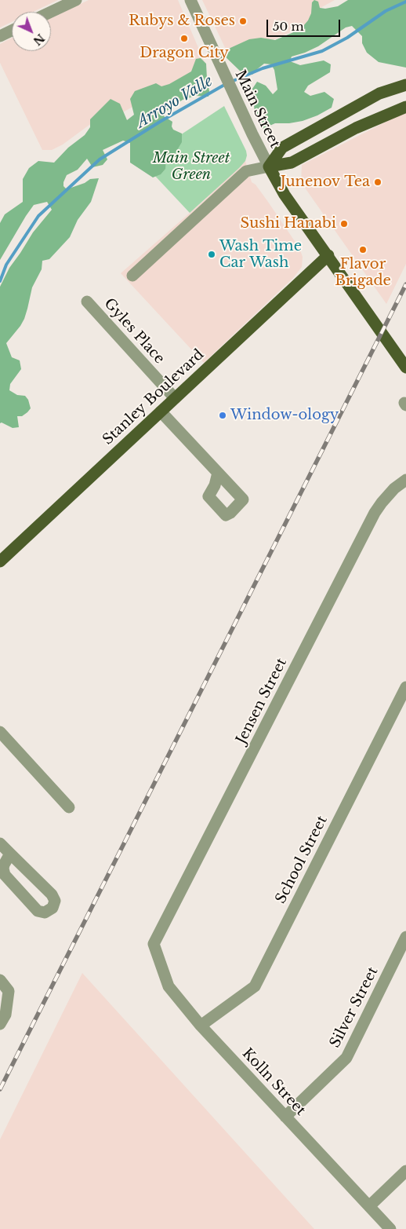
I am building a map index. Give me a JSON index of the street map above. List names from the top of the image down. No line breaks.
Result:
{"streets":{"main road":["Stanley Boulevard"],"street":["Main Street","Gyles Place","Jensen Street","School Street","Silver Street","Kolln Street"]},"crossings":[["Gyles Place","Stanley Boulevard"],["Jensen Street","Kolln Street"],["School Street","Kolln Street"],["Silver Street","Kolln Street"]],"water":["Arroyo Valle"],"parks":["Main Street Green"],"places":["Rubys & Roses","Dragon City","Junenov Tea","Sushi Hanabi","Flavor Brigade","Wash Time Car Wash","Window-ology"],"scale_bar":"50 m","north":"bottom right"}
